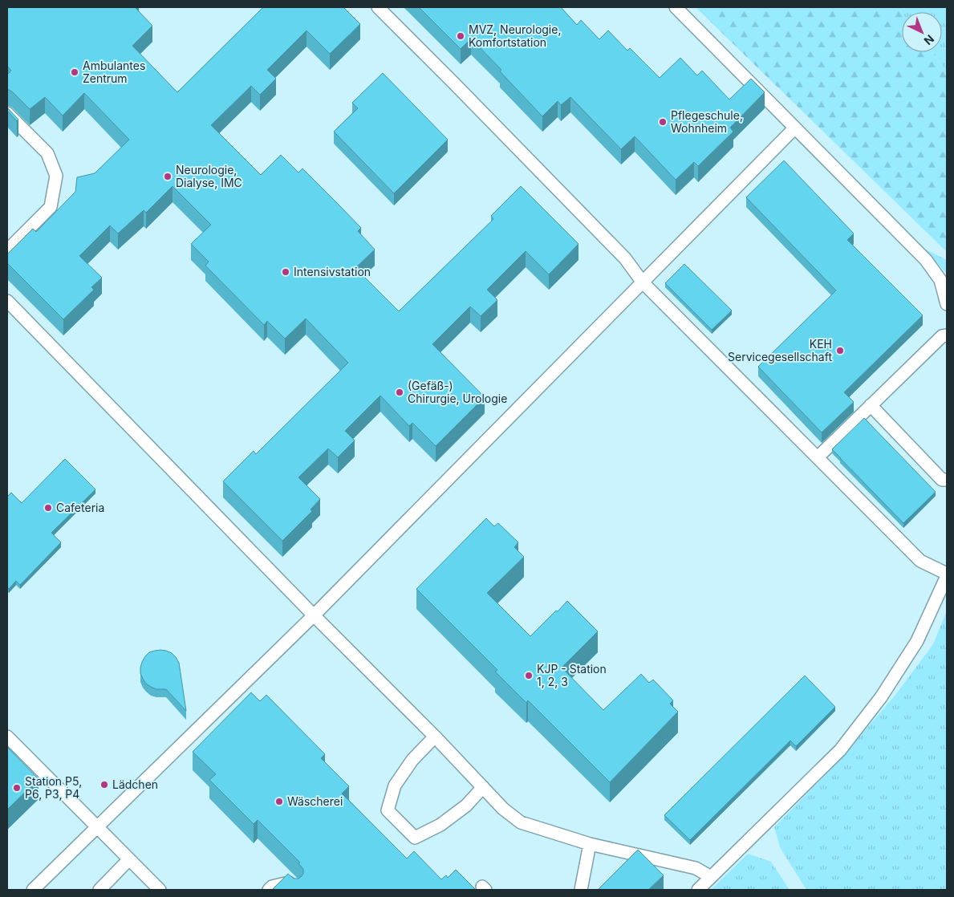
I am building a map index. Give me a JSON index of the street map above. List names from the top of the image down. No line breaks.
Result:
{"places":["MVZ, Neurologie, Komfortstation","Ambulantes Zentrum","Pflegeschule, Wohnheim","Neurologie, Dialyse, IMC","Intensivstation","KEH Servicegesellschaft","(Gefäß-) Chirurgie, Urologie","Cafeteria","KJP - Station 1, 2, 3","Lädchen","Station P5, P6, P3, P4","Wäscherei"],"north":"bottom right"}
